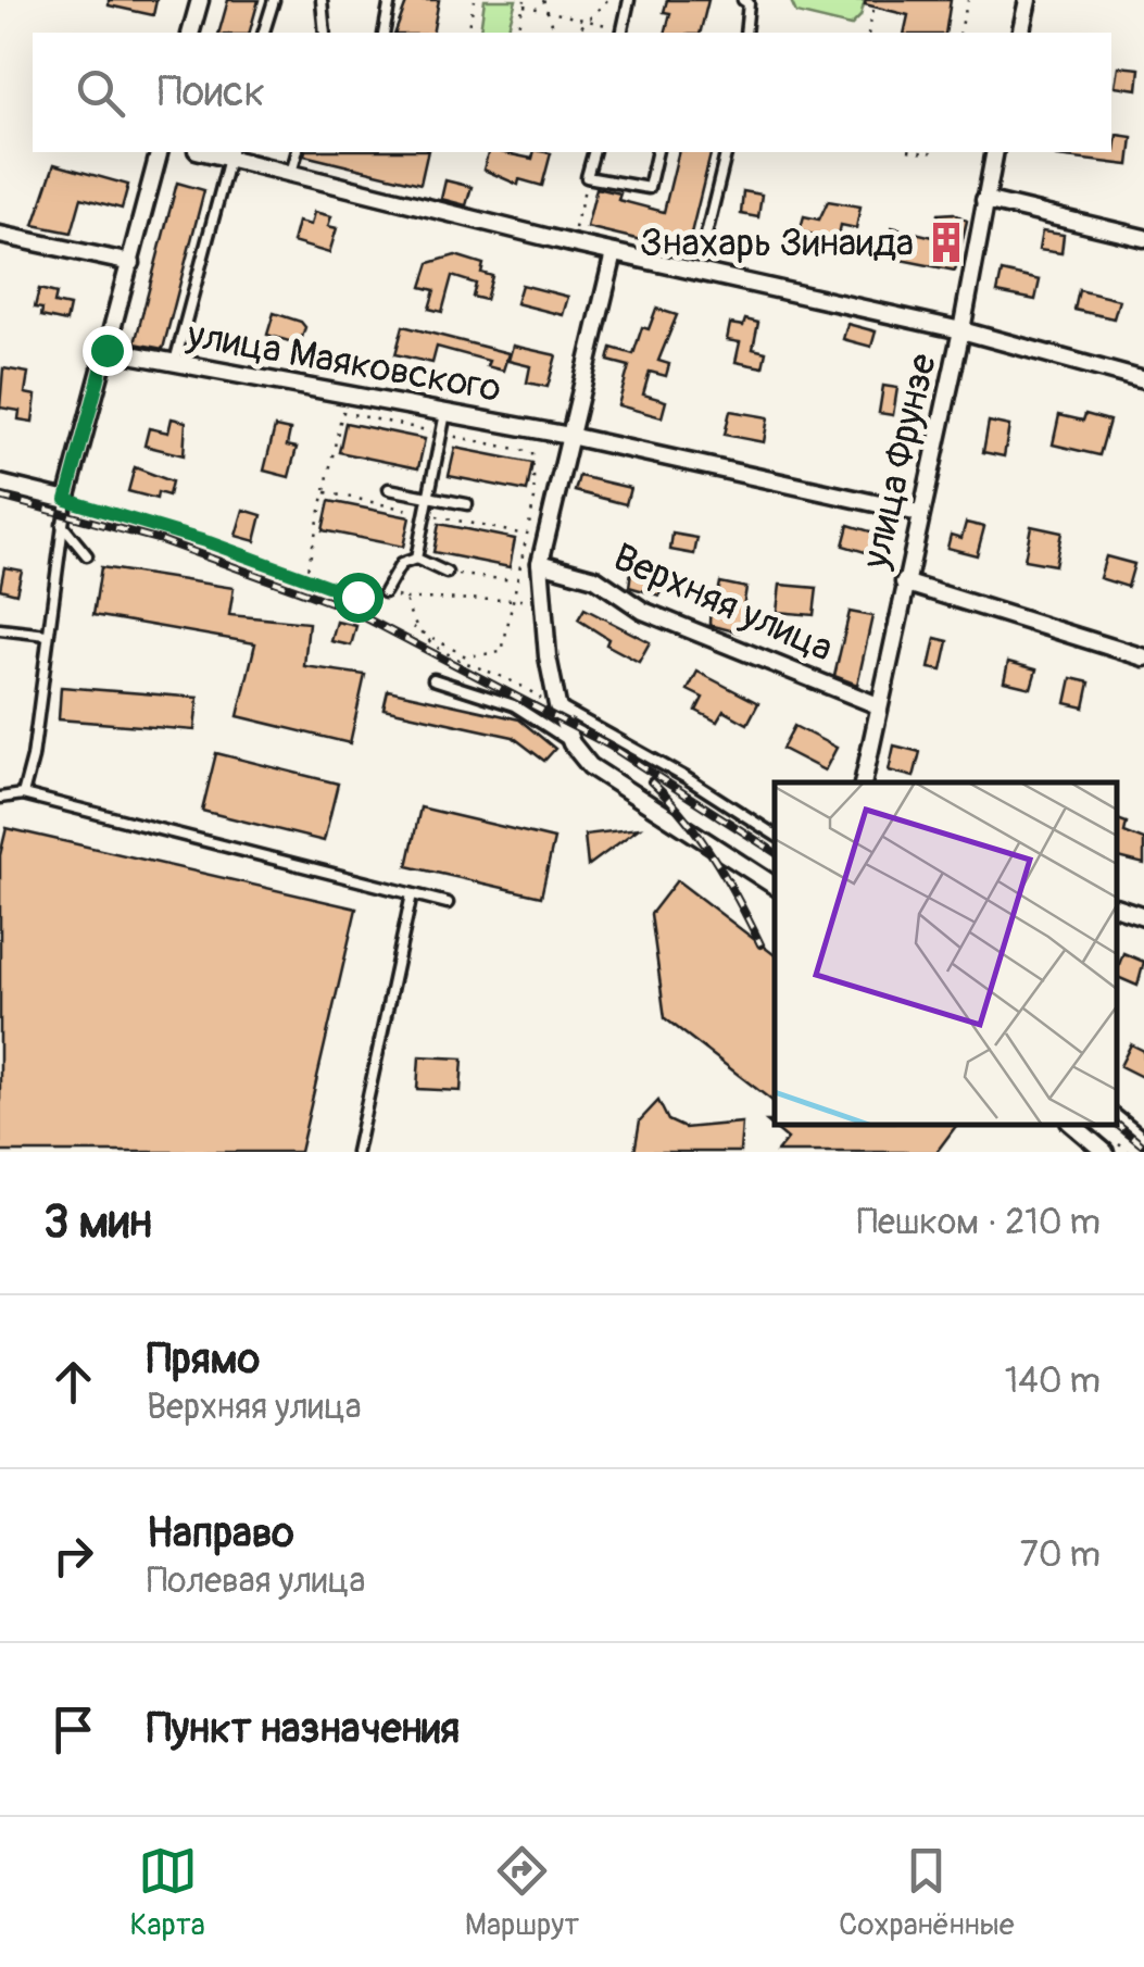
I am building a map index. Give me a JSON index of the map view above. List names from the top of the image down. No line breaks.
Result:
{"streets":{"street":["улица Маяковского","улица Фрунзе","Верхняя улица"]},"crossings":[["улица Маяковского","улица Фрунзе"],["улица Фрунзе","Верхняя улица"]],"places":{"building":["Знахарь Зинаида"]},"page":{"search":"Поиск","heading":["3 мин","Пешком · 210 m"],"list":[["Прямо","Верхняя улица","140 m"],["Направо","Полевая улица","70 m"],"Пункт назначения"],"nav":["Карта","Маршрут","Сохранённые"]}}
